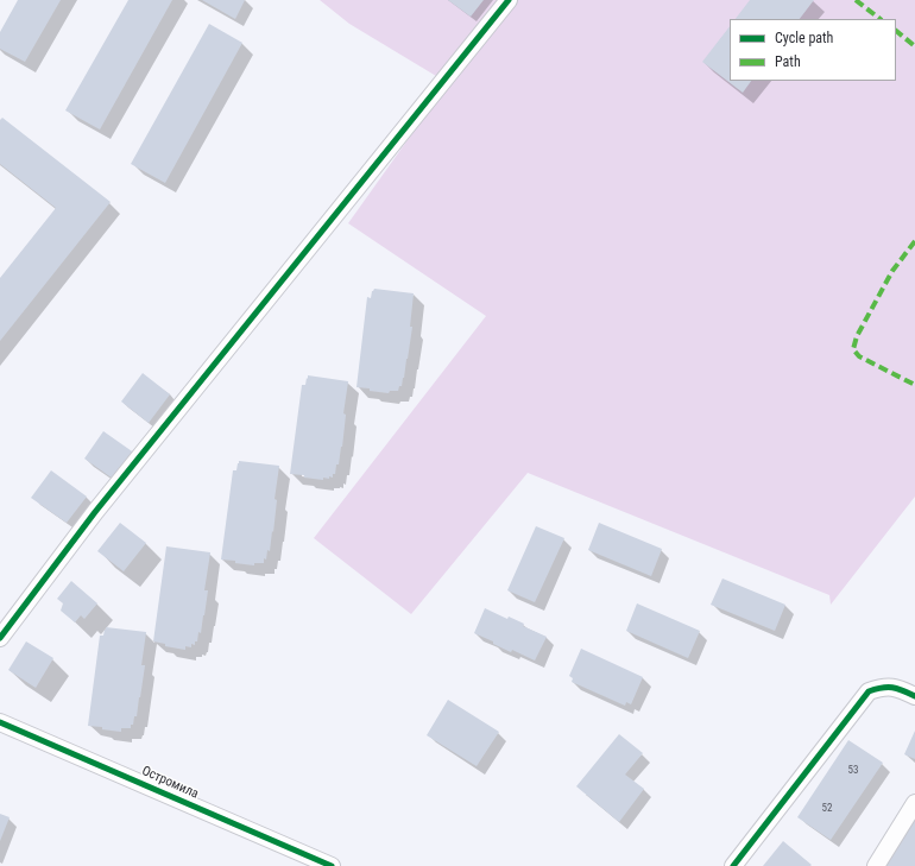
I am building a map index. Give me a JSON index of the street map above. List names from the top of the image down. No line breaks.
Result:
{"streets":{"street":["Остромила"]},"house_numbers":["53","52"],"legend":["Cycle path","Path"]}
